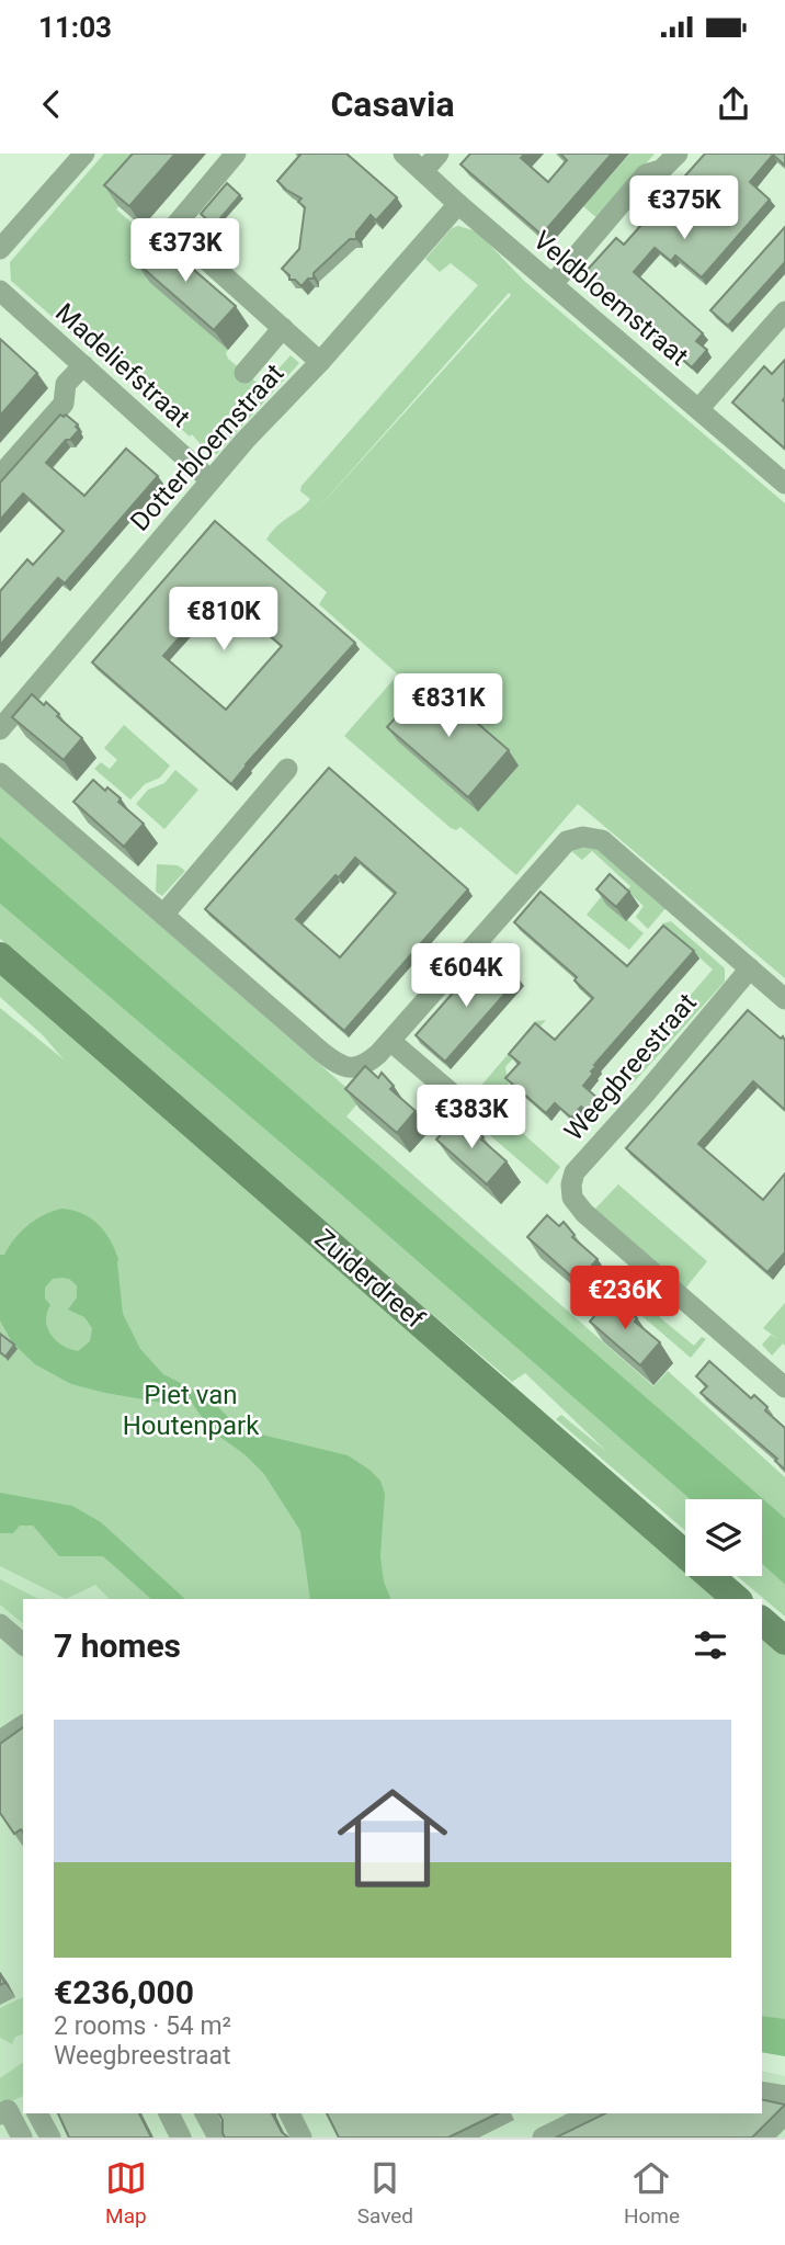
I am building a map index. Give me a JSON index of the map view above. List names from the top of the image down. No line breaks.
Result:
{"streets":{"street":["Veldbloemstraat","Madeliefstraat","Dotterbloemstraat","Weegbreestraat","Zuiderdreef"]},"crossings":[["Veldbloemstraat","Dotterbloemstraat"],["Madeliefstraat","Dotterbloemstraat"]],"parks":["Piet van Houtenpark"],"page":{"status":"11:03","header":"Casavia","price":["€375K","€373K","€810K","€831K","€604K","€383K","€236K"],"heading":"7 homes","list":[{"name":"€236,000","note":"2 rooms · 54 m² · Weegbreestraat"}],"tabs":["Map","Saved","Home"]}}
